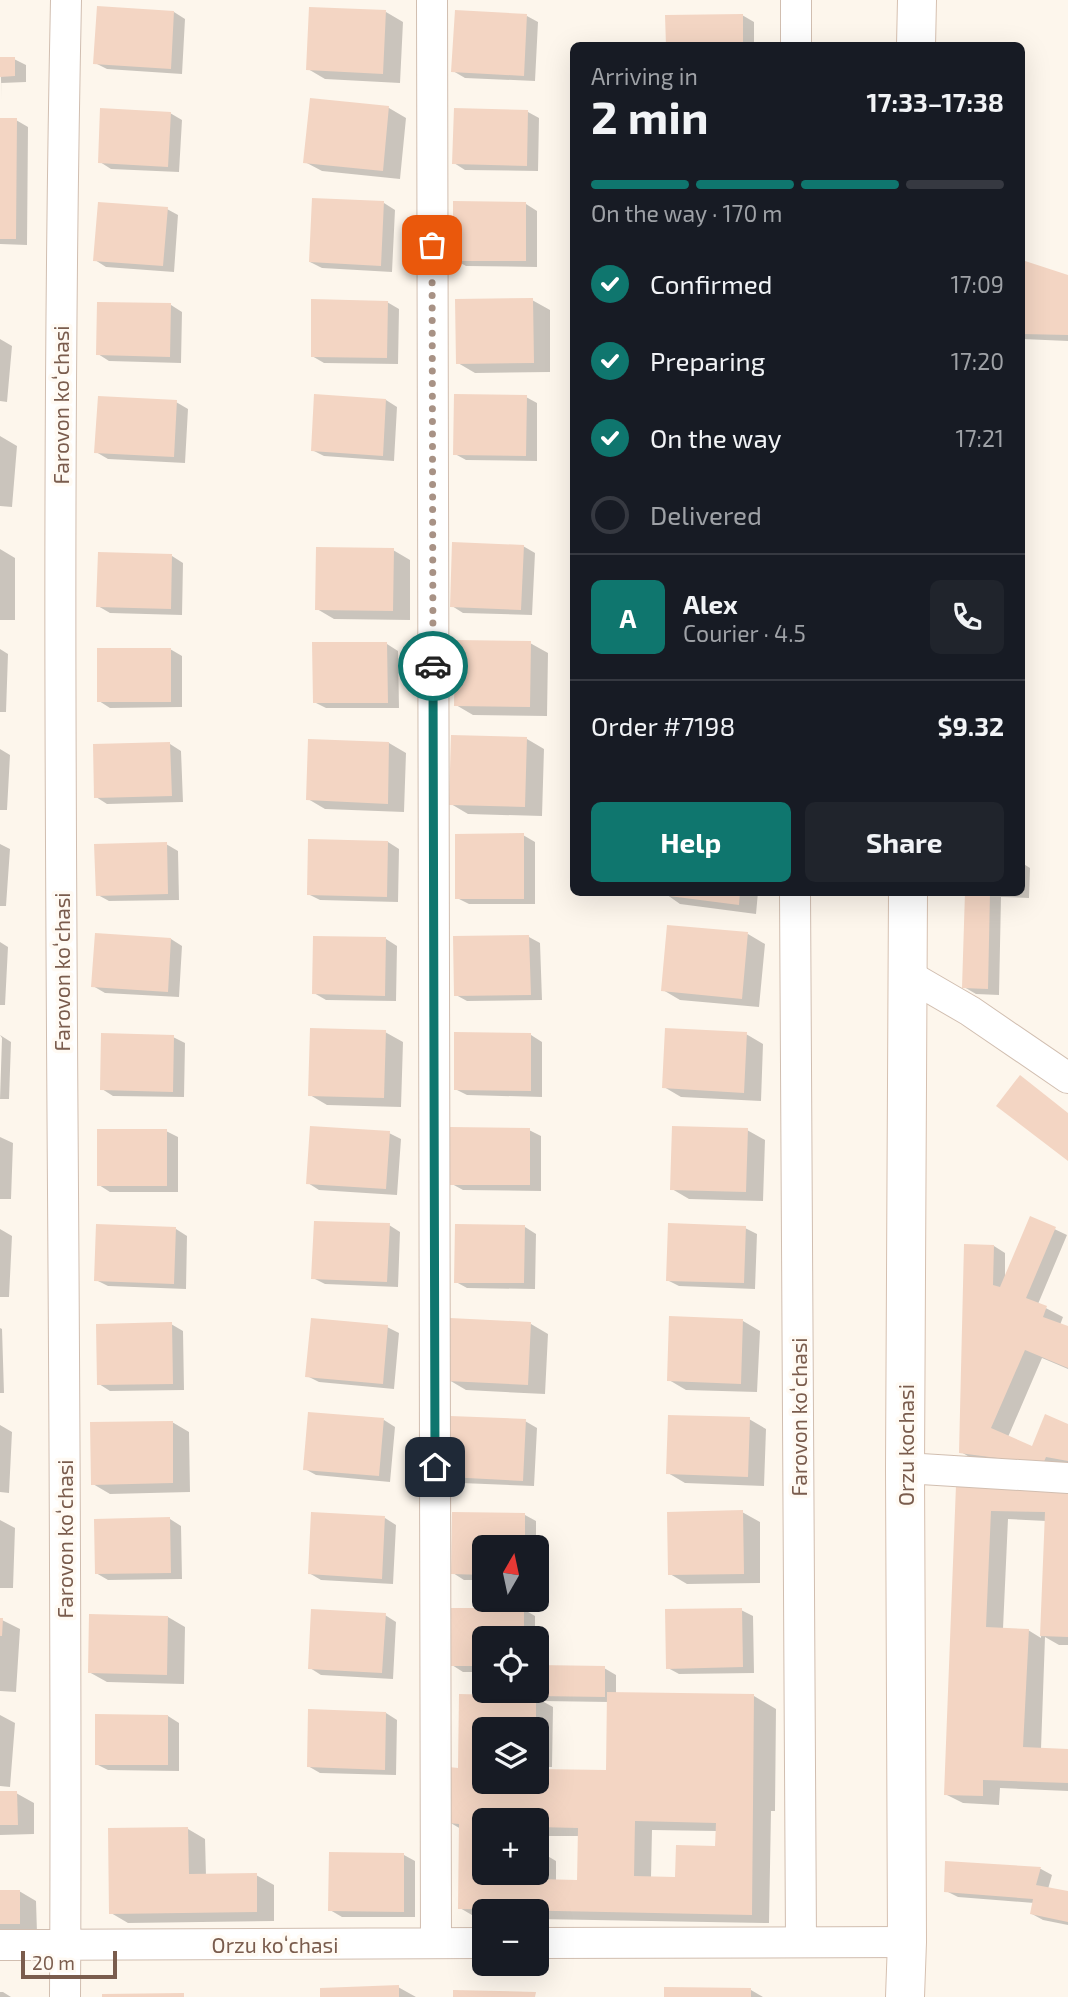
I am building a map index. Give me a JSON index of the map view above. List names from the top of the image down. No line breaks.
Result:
{"streets":{"main road":["Orzu kochasi"],"street":["Farovon koʻchasi","Orzu koʻchasi"]},"crossings":[["Farovon koʻchasi","Orzu koʻchasi"]],"scale_bar":"20 m","north":"top","page":{"heading":["2 min","Arriving in","17:33–17:38"],"panel":["Alex","Courier · 4.5","Order #7198","$9.32"],"bar":"On the way · 170 m","list":[["Confirmed","17:09"],["Preparing","17:20"],["On the way","17:21"],"Delivered"],"round":"A","buttons":["Help","Share"],"map_buttons":["+","−"],"scale":"20 m"}}
